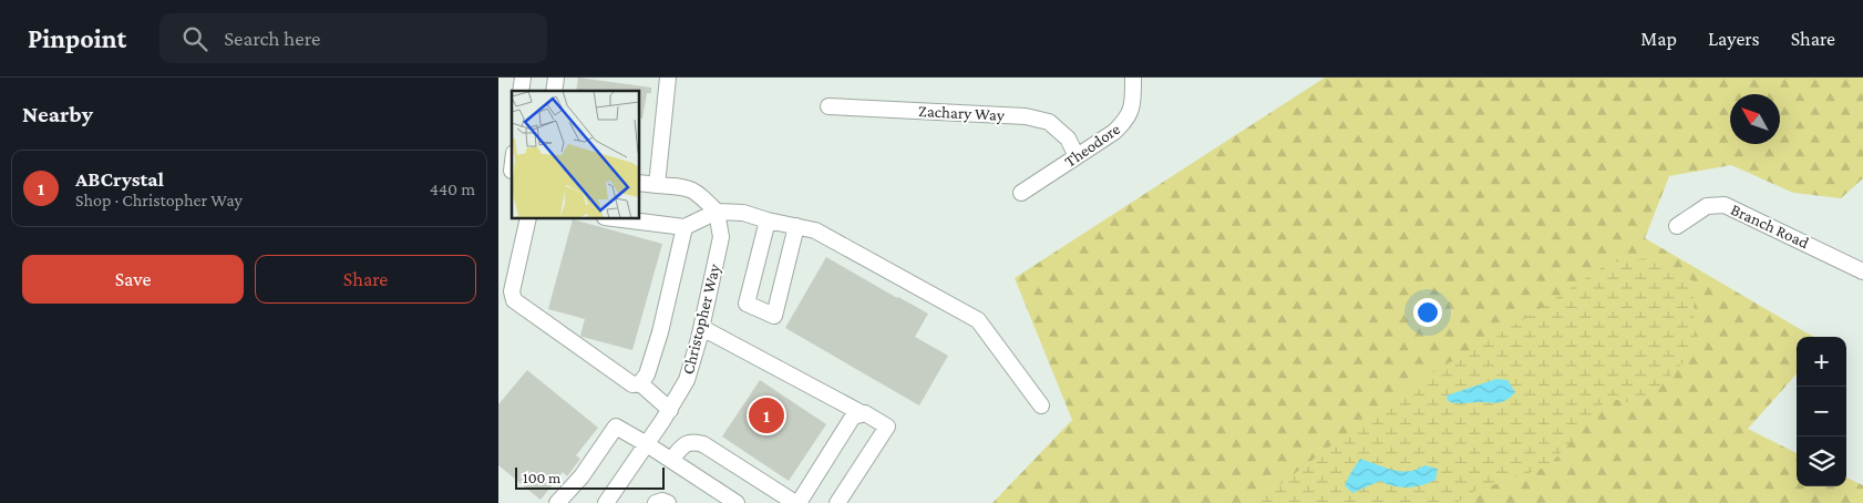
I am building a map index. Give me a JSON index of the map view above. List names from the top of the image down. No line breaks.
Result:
{"streets":{"street":["Zachary Way","Theodore","Branch Road","Christopher Way"]},"crossings":[["Zachary Way","Theodore"]],"scale_bar":"100 m","north":"top left","page":{"header":"Pinpoint","search":"Search here","nav":["Map","Layers","Share"],"heading":"Nearby","list":[{"mark":"1","name":"ABCrystal","note":"Shop · Christopher Way","value":"440 m"}],"buttons":["Save","Share"],"map_buttons":["+","−"],"pins":"1","scale":"100 m"}}
